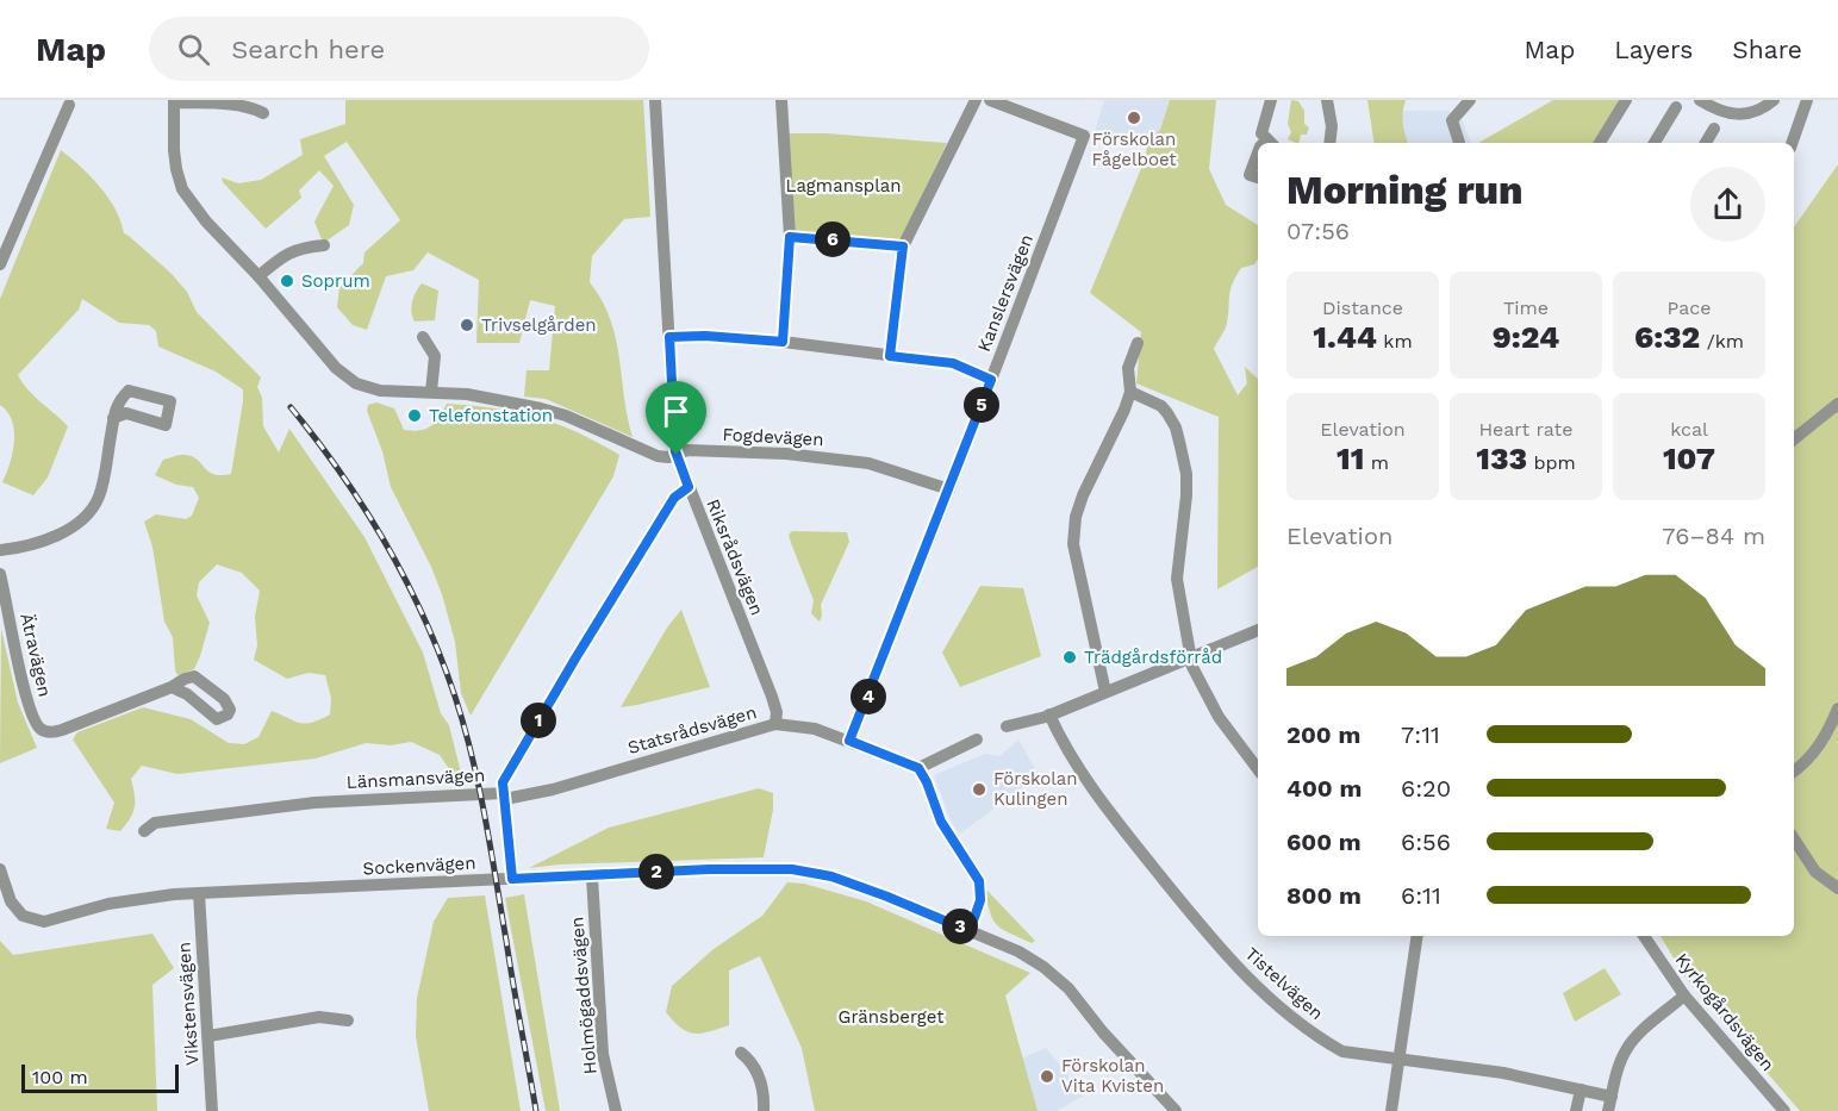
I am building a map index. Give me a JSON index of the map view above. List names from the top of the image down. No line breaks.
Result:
{"streets":{"street":["Kanslersvägen","Fogdevägen","Riksrådsvägen","Ätravägen","Statsrådsvägen","Länsmansvägen","Sockenvägen","Tistelvägen","Holmögaddsvägen","Vikstensvägen","Kyrkogårdsvägen"]},"crossings":[["Kanslersvägen","Fogdevägen"],["Kanslersvägen","Statsrådsvägen"],["Fogdevägen","Riksrådsvägen"],["Riksrådsvägen","Statsrådsvägen"],["Riksrådsvägen","Länsmansvägen"],["Statsrådsvägen","Länsmansvägen"],["Sockenvägen","Holmögaddsvägen"],["Sockenvägen","Vikstensvägen"]],"parks":["Lagmansplan","Gränsberget"],"places":["Förskolan Fågelboet","Soprum","Trivselgården","Telefonstation","Trädgårdsförråd","Förskolan Kulingen","Förskolan Vita Kvisten"],"scale_bar":"100 m","page":{"header":"Map","search":"Search here","nav":["Map","Layers","Share"],"heading":["Morning run","07:56"],"pins":["6","5","4","1","2","3"],"stats":[["Distance","1.44 km"],["Time","9:24"],["Pace","6:32 /km"],["Elevation","11 m"],["Heart rate","133 bpm"],["kcal","107"]],"chart":["Elevation","76–84 m"],"list":[{"name":"200 m","note":"7:11"},{"name":"400 m","note":"6:20"},{"name":"600 m","note":"6:56"},{"name":"800 m","note":"6:11"}],"scale":"100 m"}}
